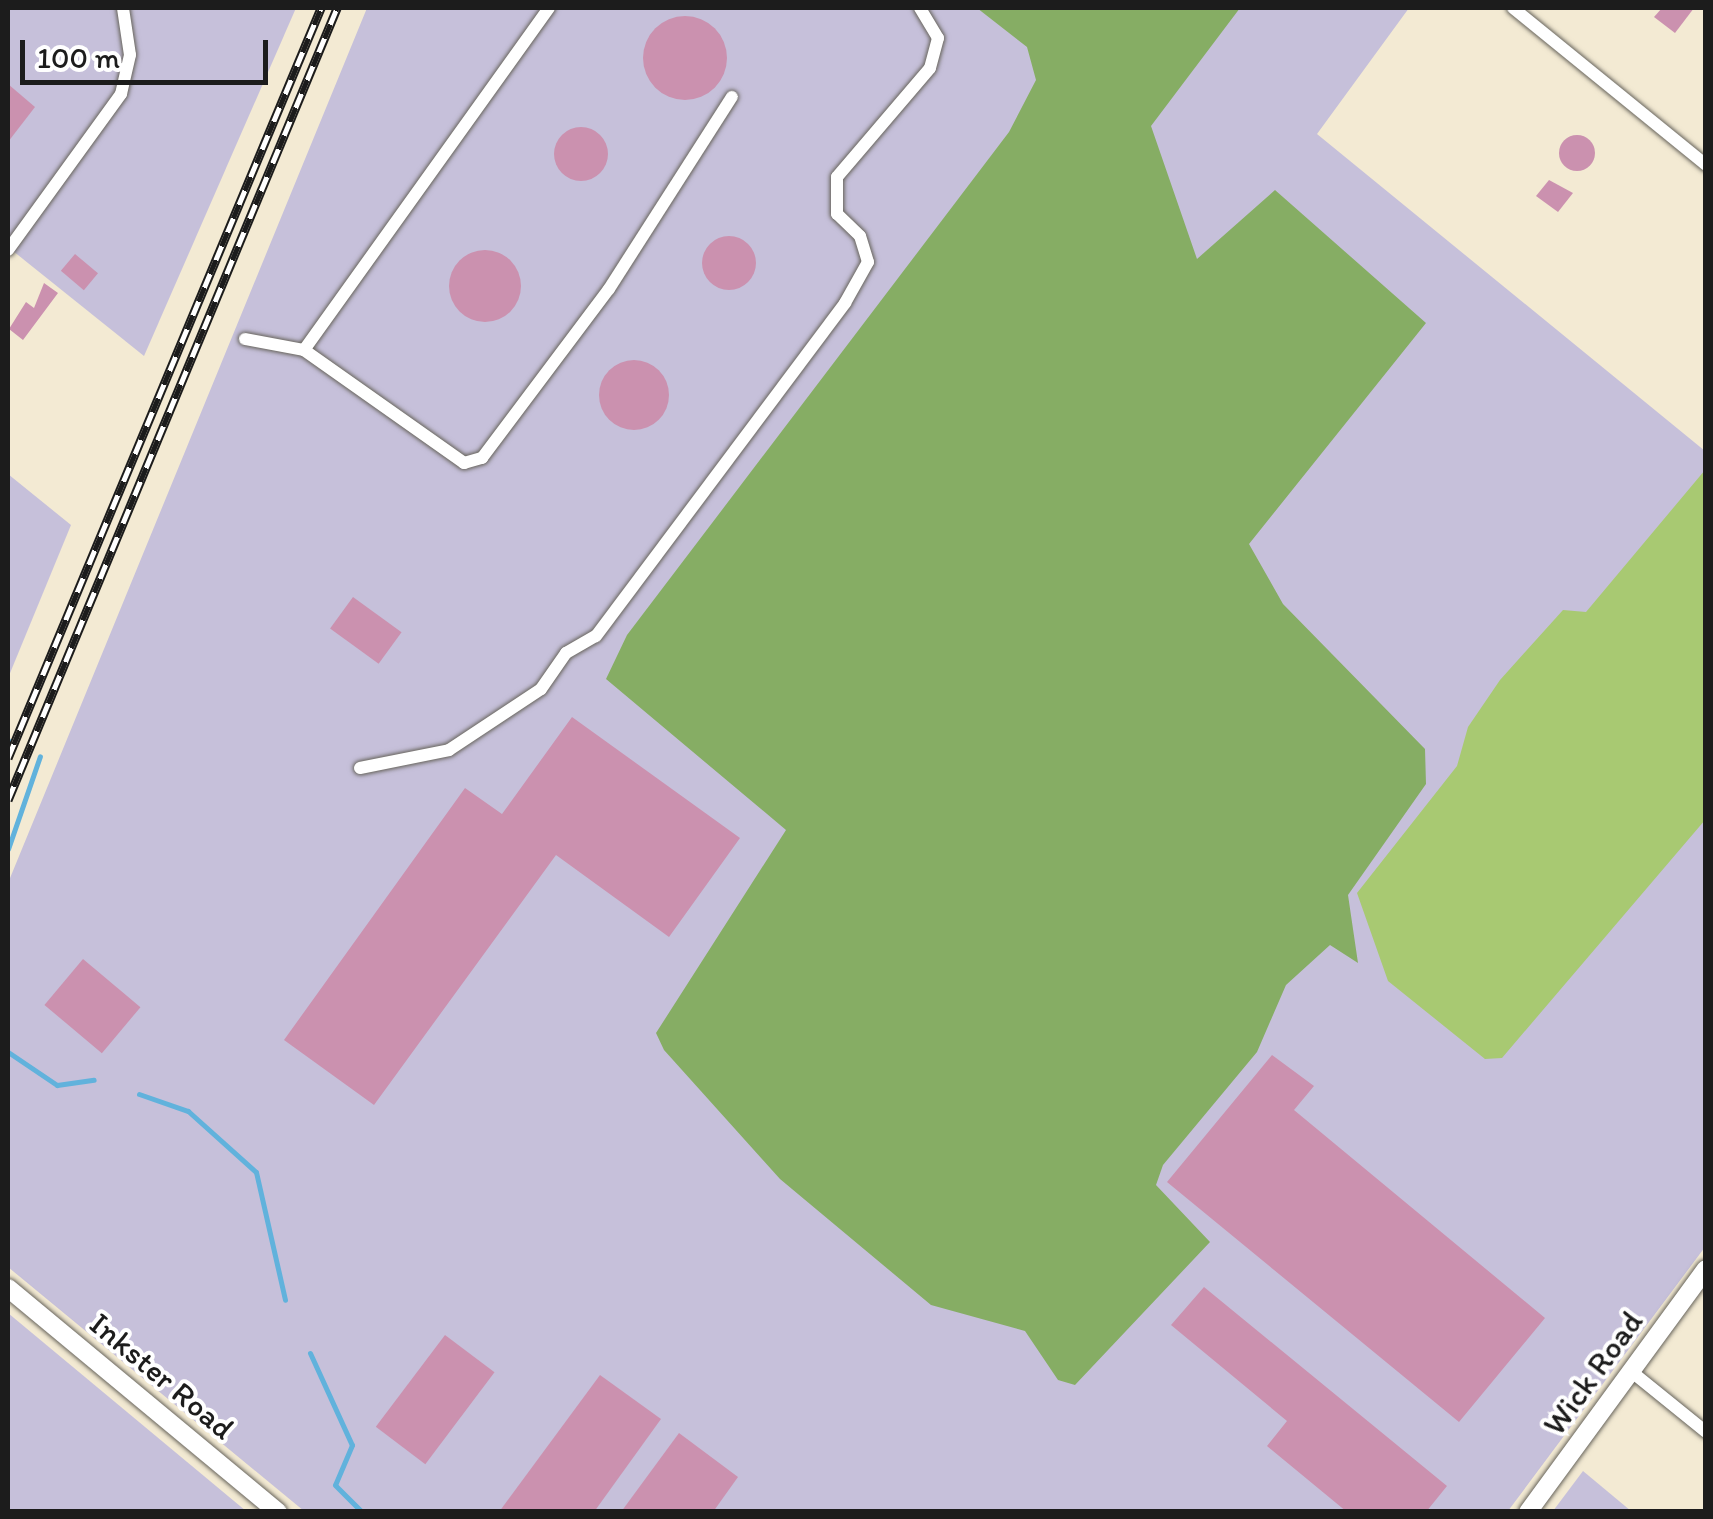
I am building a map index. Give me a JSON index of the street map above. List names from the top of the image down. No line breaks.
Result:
{"streets":{"street":["Wick Road","Inkster Road"]},"scale_bar":"100 m"}
